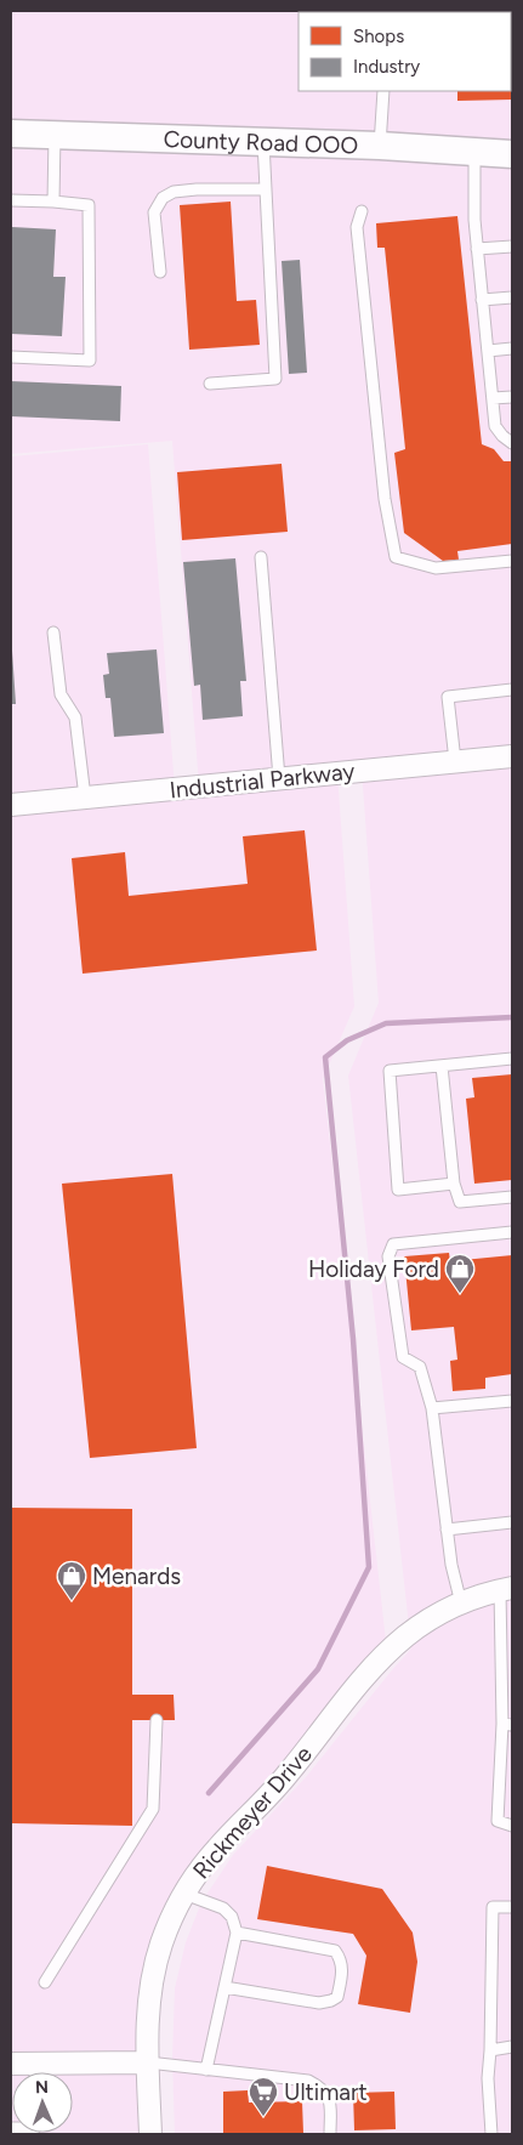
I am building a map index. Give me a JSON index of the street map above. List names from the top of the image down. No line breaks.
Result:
{"streets":{"street":["County Road OOO","Industrial Parkway","Rickmeyer Drive"]},"places":{"shop":["Holiday Ford","Menards"],"supermarket":["Ultimart"]},"legend":["Shops","Industry"],"north":"top"}
